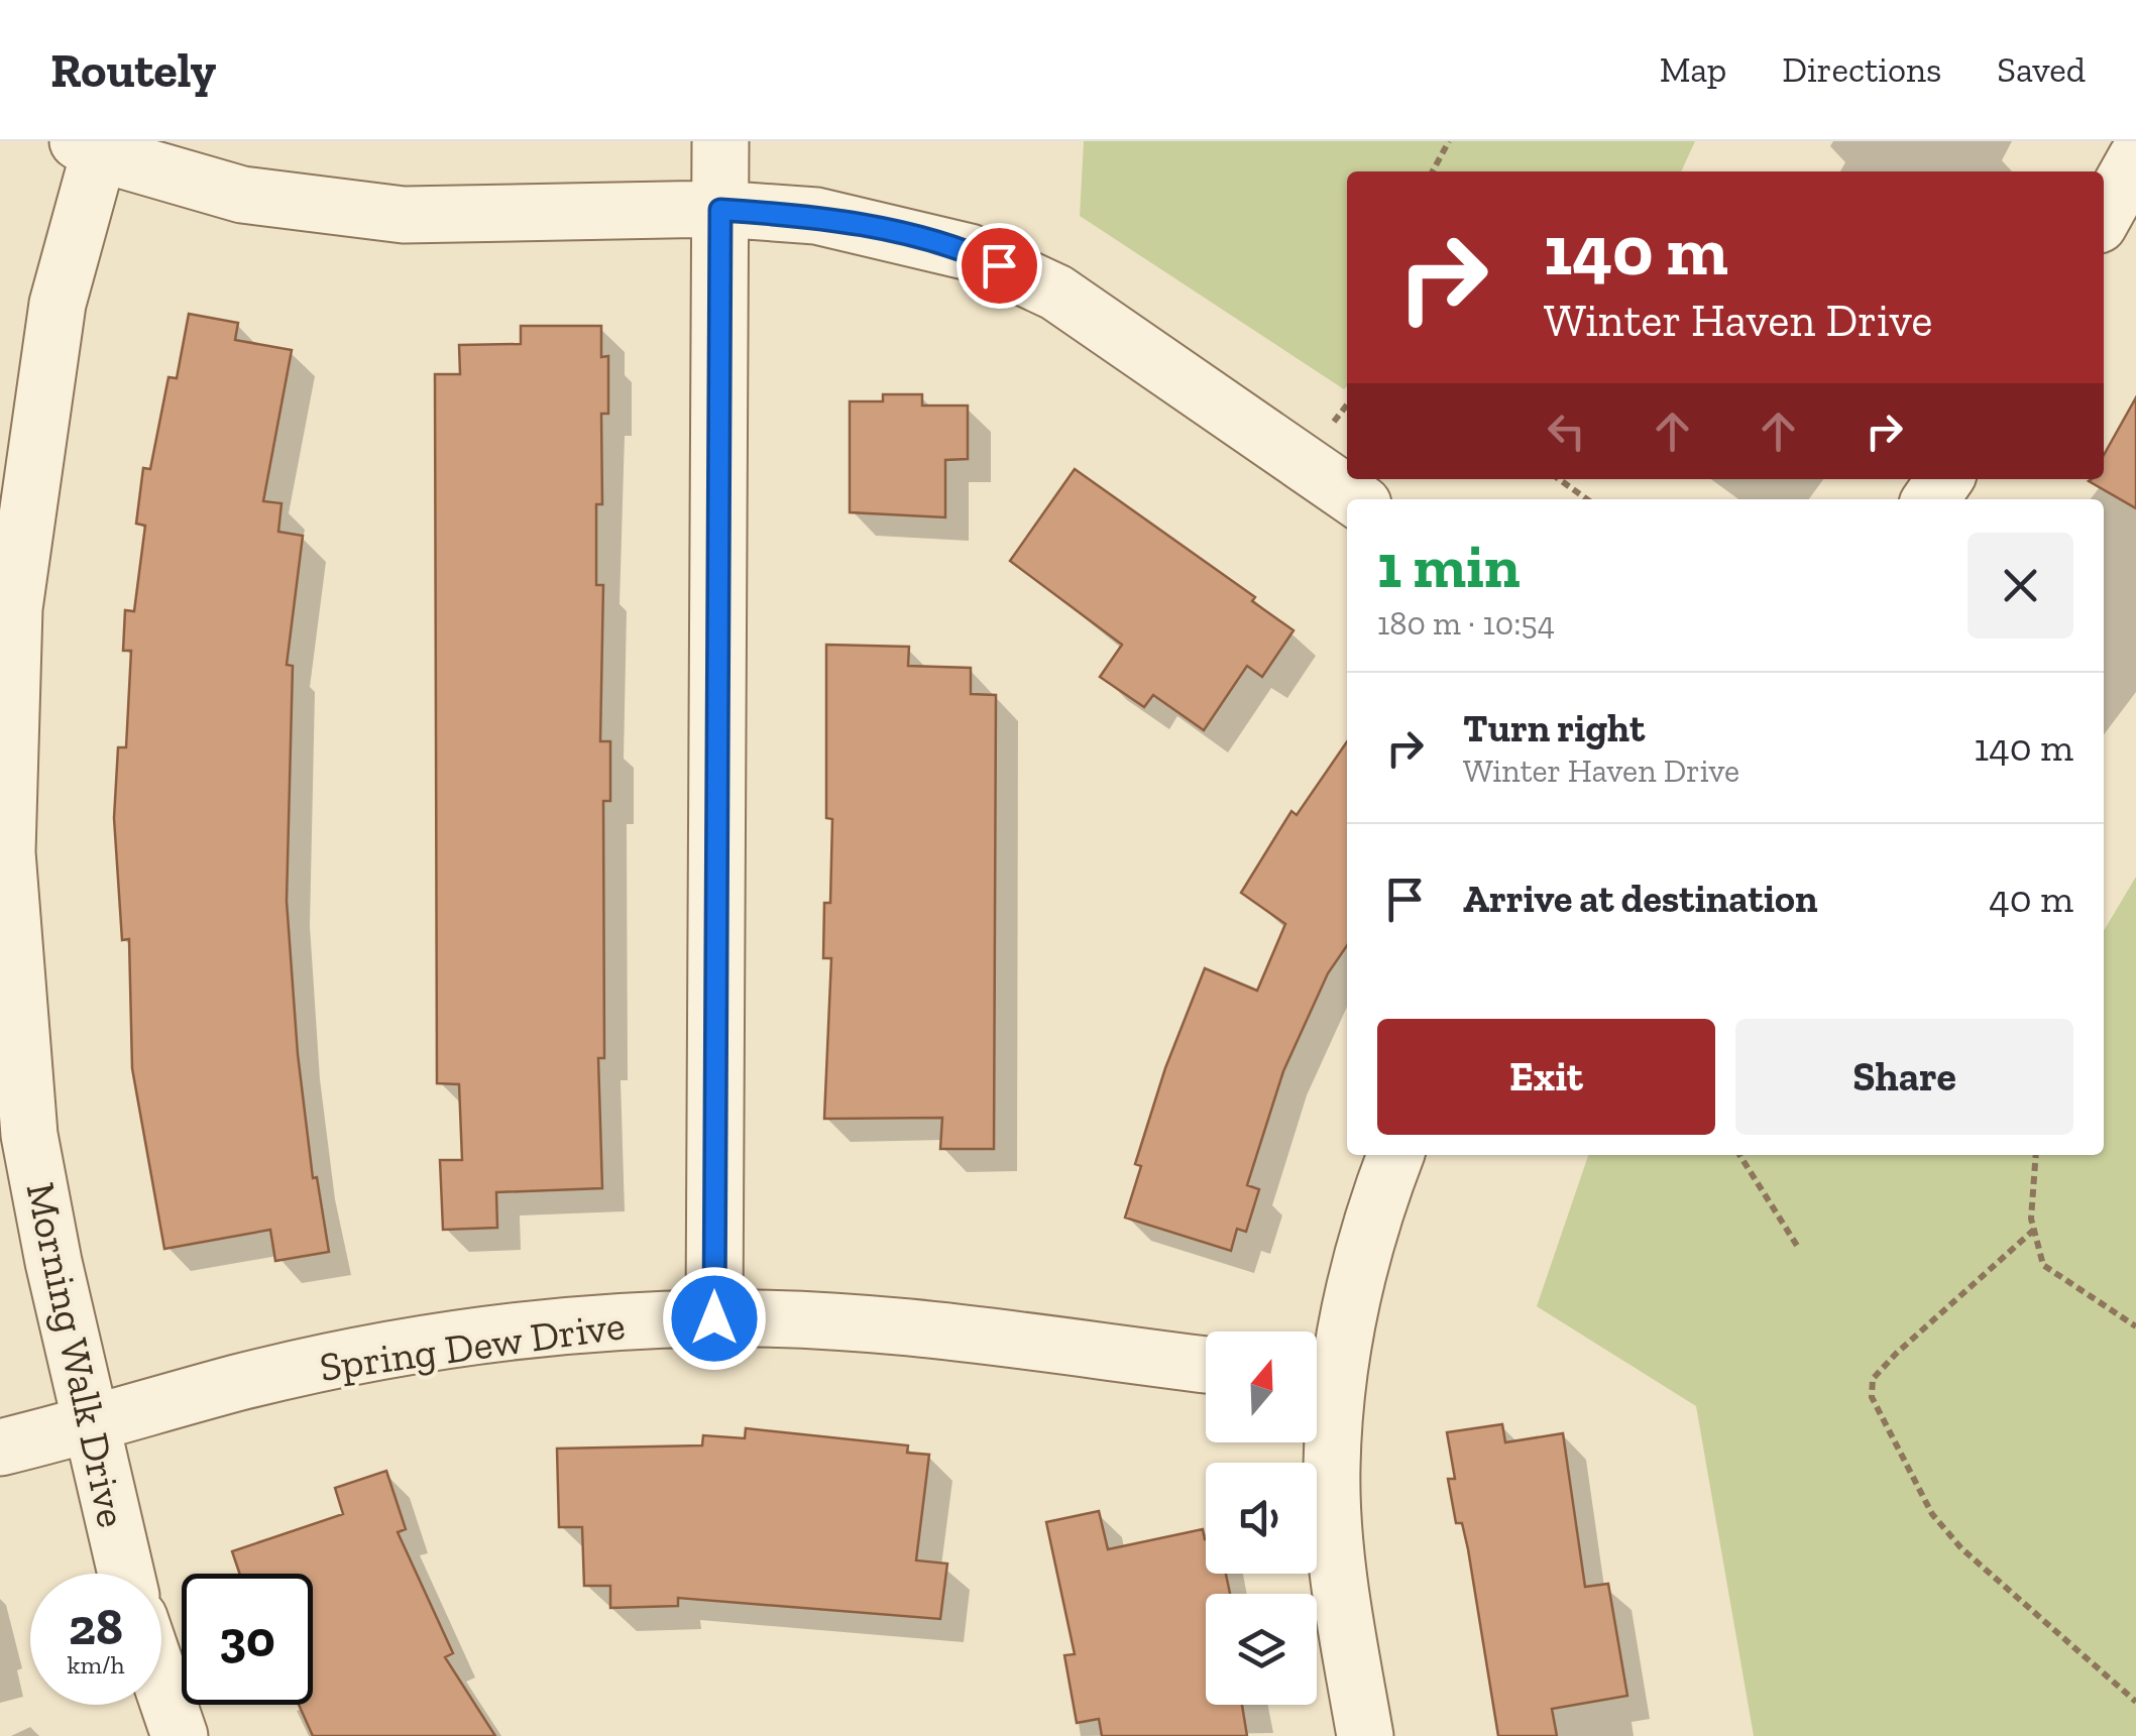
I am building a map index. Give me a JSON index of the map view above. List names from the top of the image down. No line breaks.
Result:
{"streets":{"street":["Spring Dew Drive","Morning Walk Drive"]},"crossings":[["Spring Dew Drive","Morning Walk Drive"]],"north":"top","page":{"header":"Routely","nav":["Map","Directions","Saved"],"turn":["140 m","Winter Haven Drive"],"heading":["1 min","180 m · 10:54"],"list":[{"name":"Turn right","note":"Winter Haven Drive","value":"140 m"},{"name":"Arrive at destination","value":"40 m"}],"buttons":["Exit","Share"],"speed":"28 km/h","limit":"30"}}
